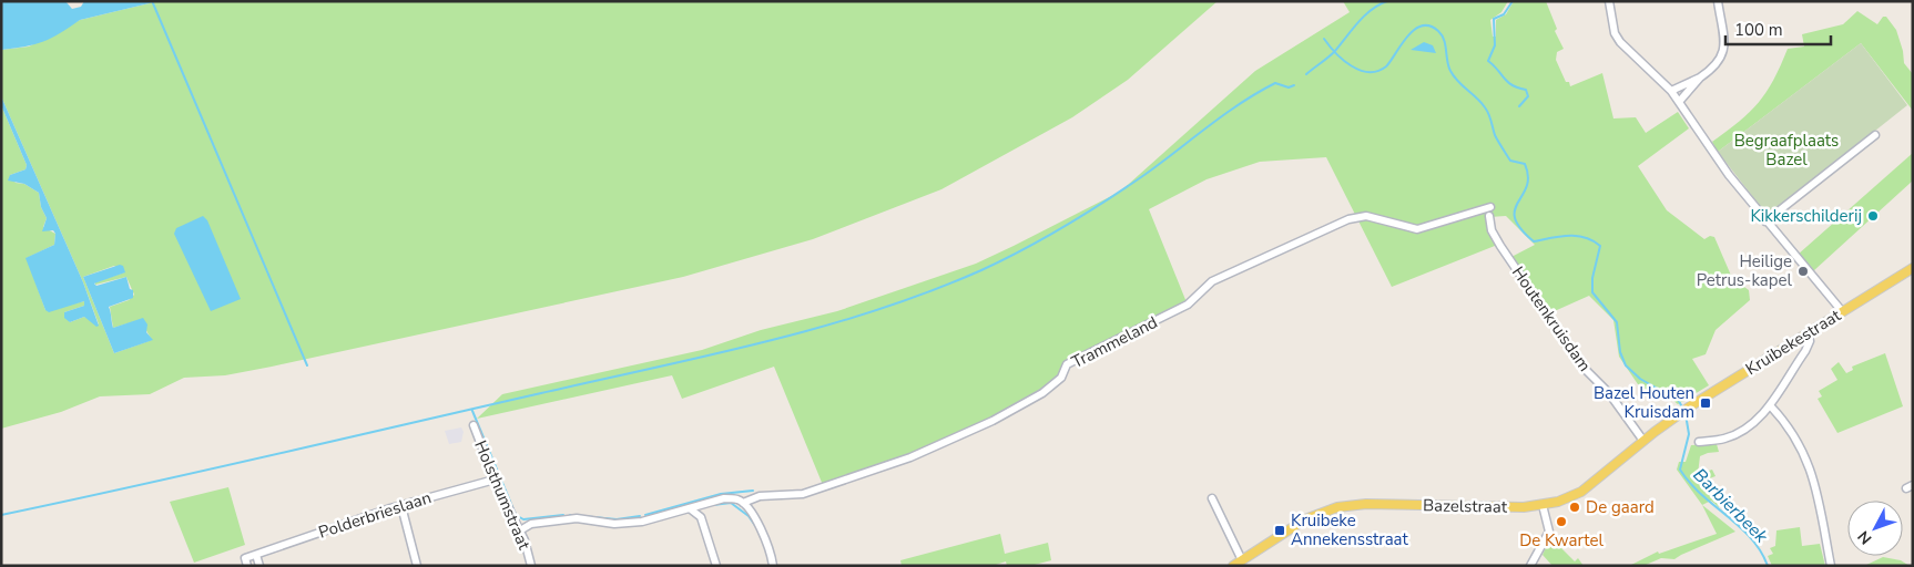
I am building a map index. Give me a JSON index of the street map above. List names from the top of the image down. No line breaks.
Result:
{"streets":{"main road":["Kruibekestraat","Bazelstraat"],"street":["Houtenkruisdam","Trammeland","Holsthumstraat","Polderbrieslaan"]},"crossings":[["Houtenkruisdam","Bazelstraat"],["Trammeland","Holsthumstraat"],["Kruibekestraat","Bazelstraat"],["Holsthumstraat","Polderbrieslaan"]],"water":["Barbierbeek"],"parks":["Begraafplaats Bazel"],"places":{"other":["Kikkerschilderij","Heilige Petrus-kapel","De gaard","De Kwartel"],"transit":["Bazel Houten Kruisdam","Kruibeke Annekensstraat"]},"scale_bar":"100 m","north":"bottom left"}
